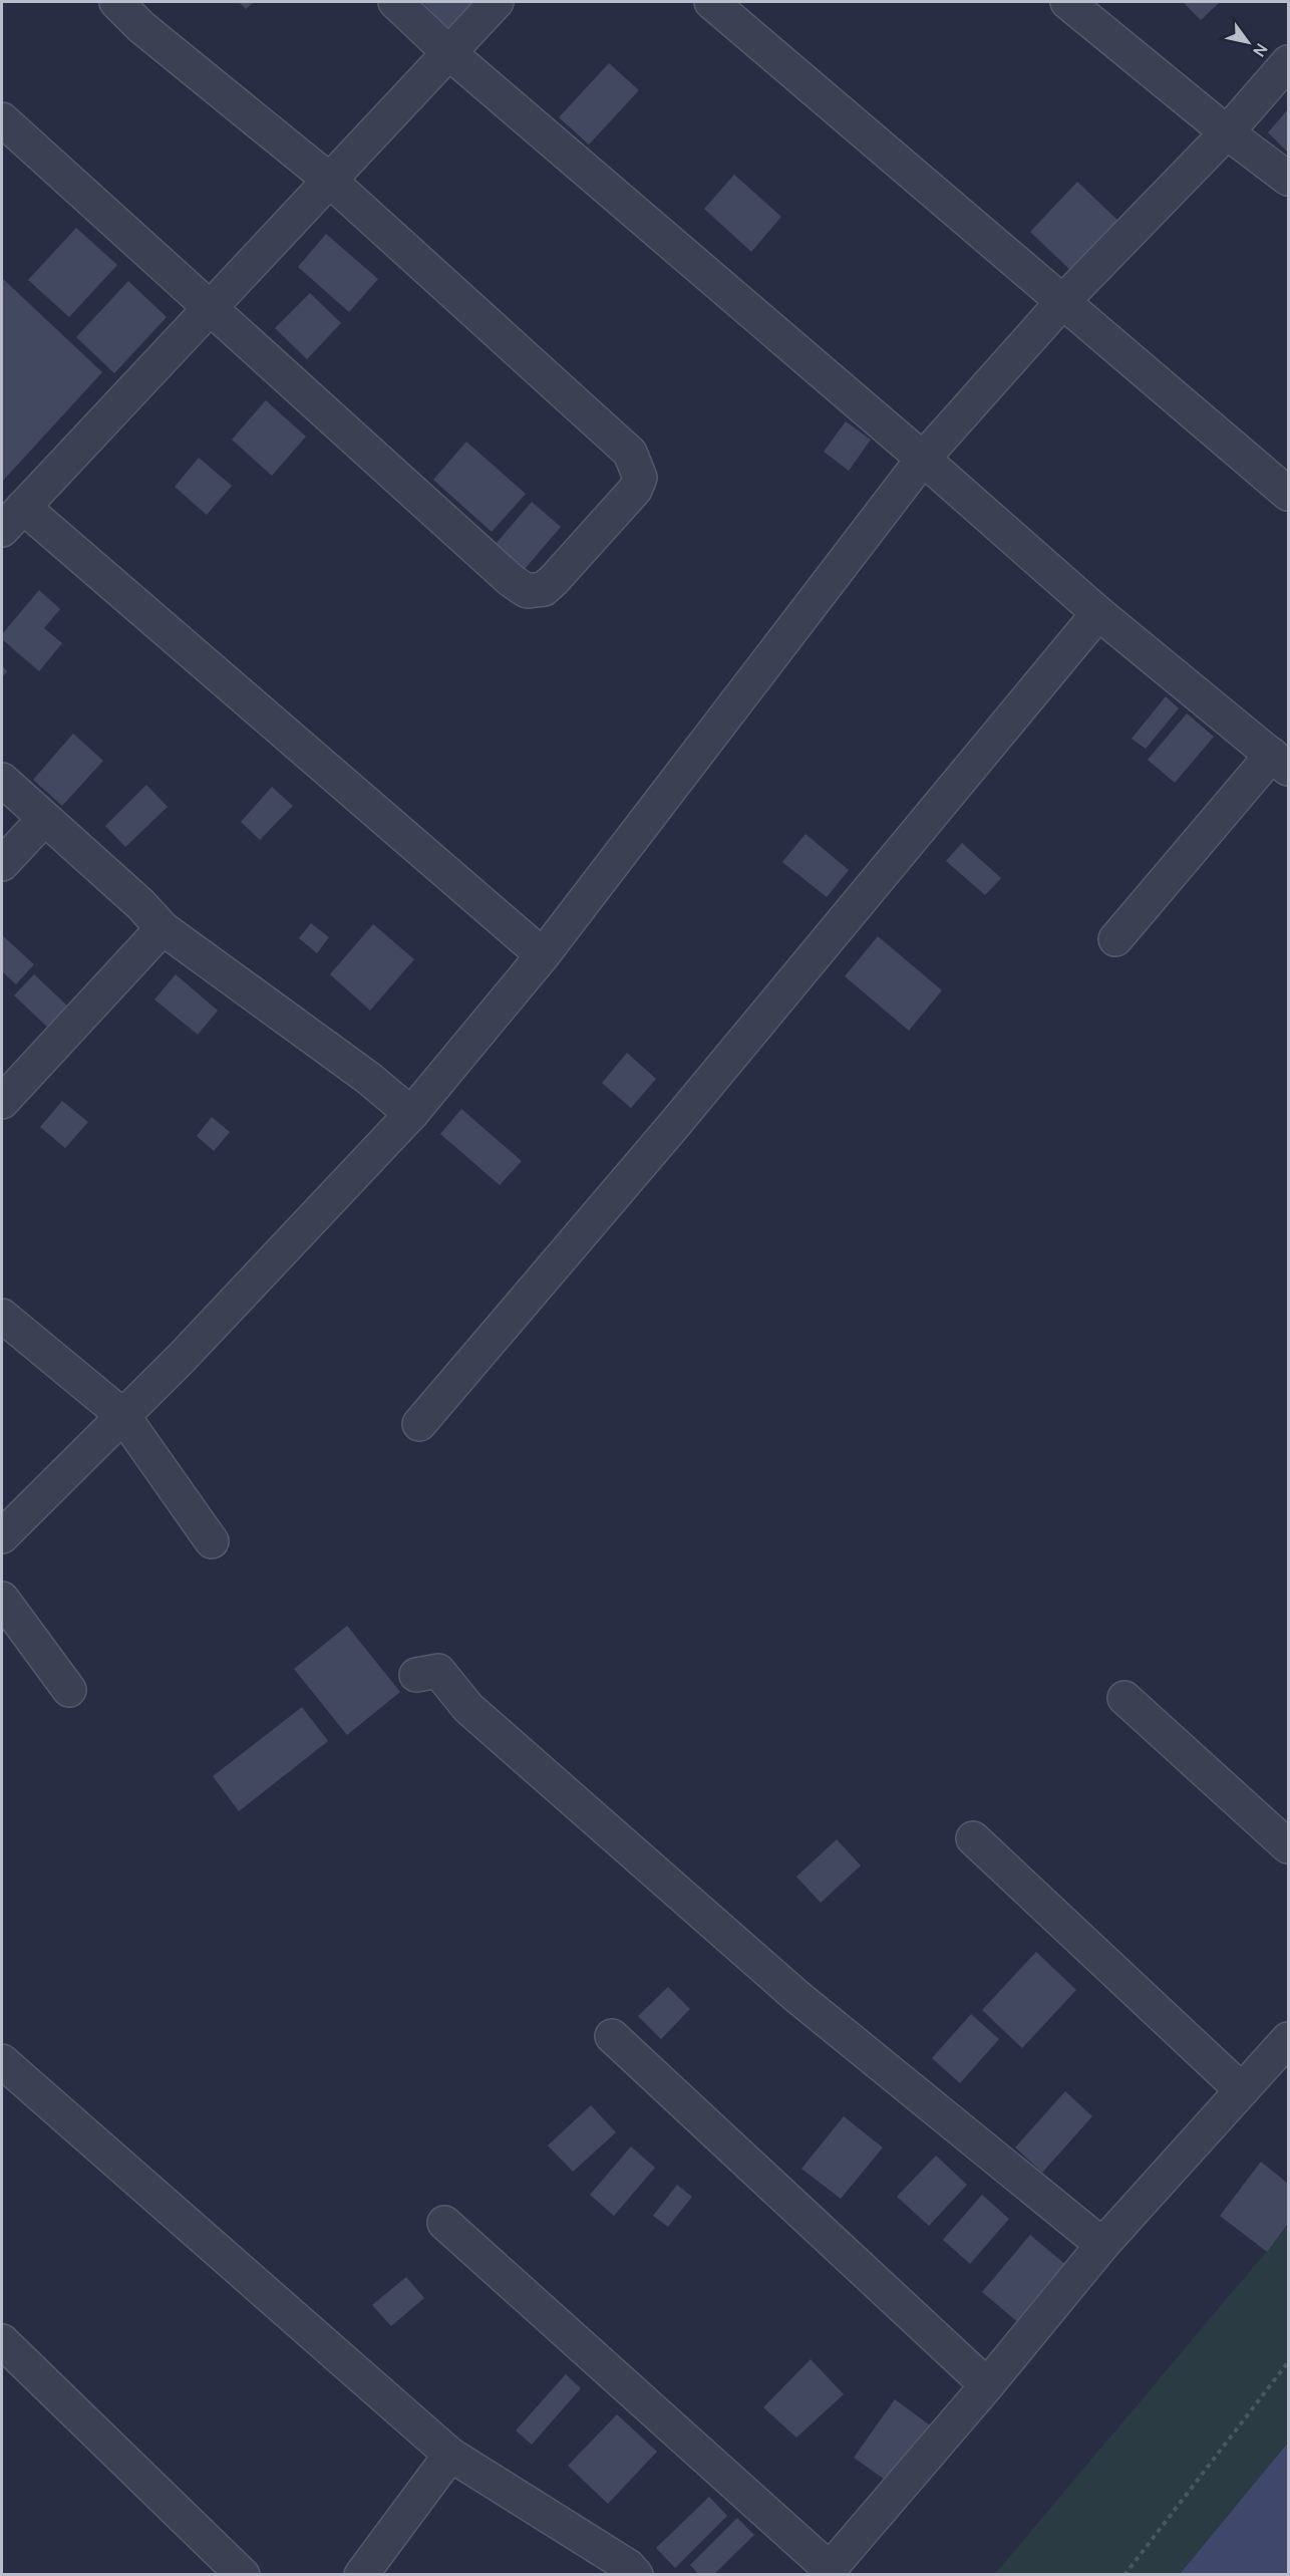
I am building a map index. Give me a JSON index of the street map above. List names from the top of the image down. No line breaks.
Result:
{"north":"bottom right"}
